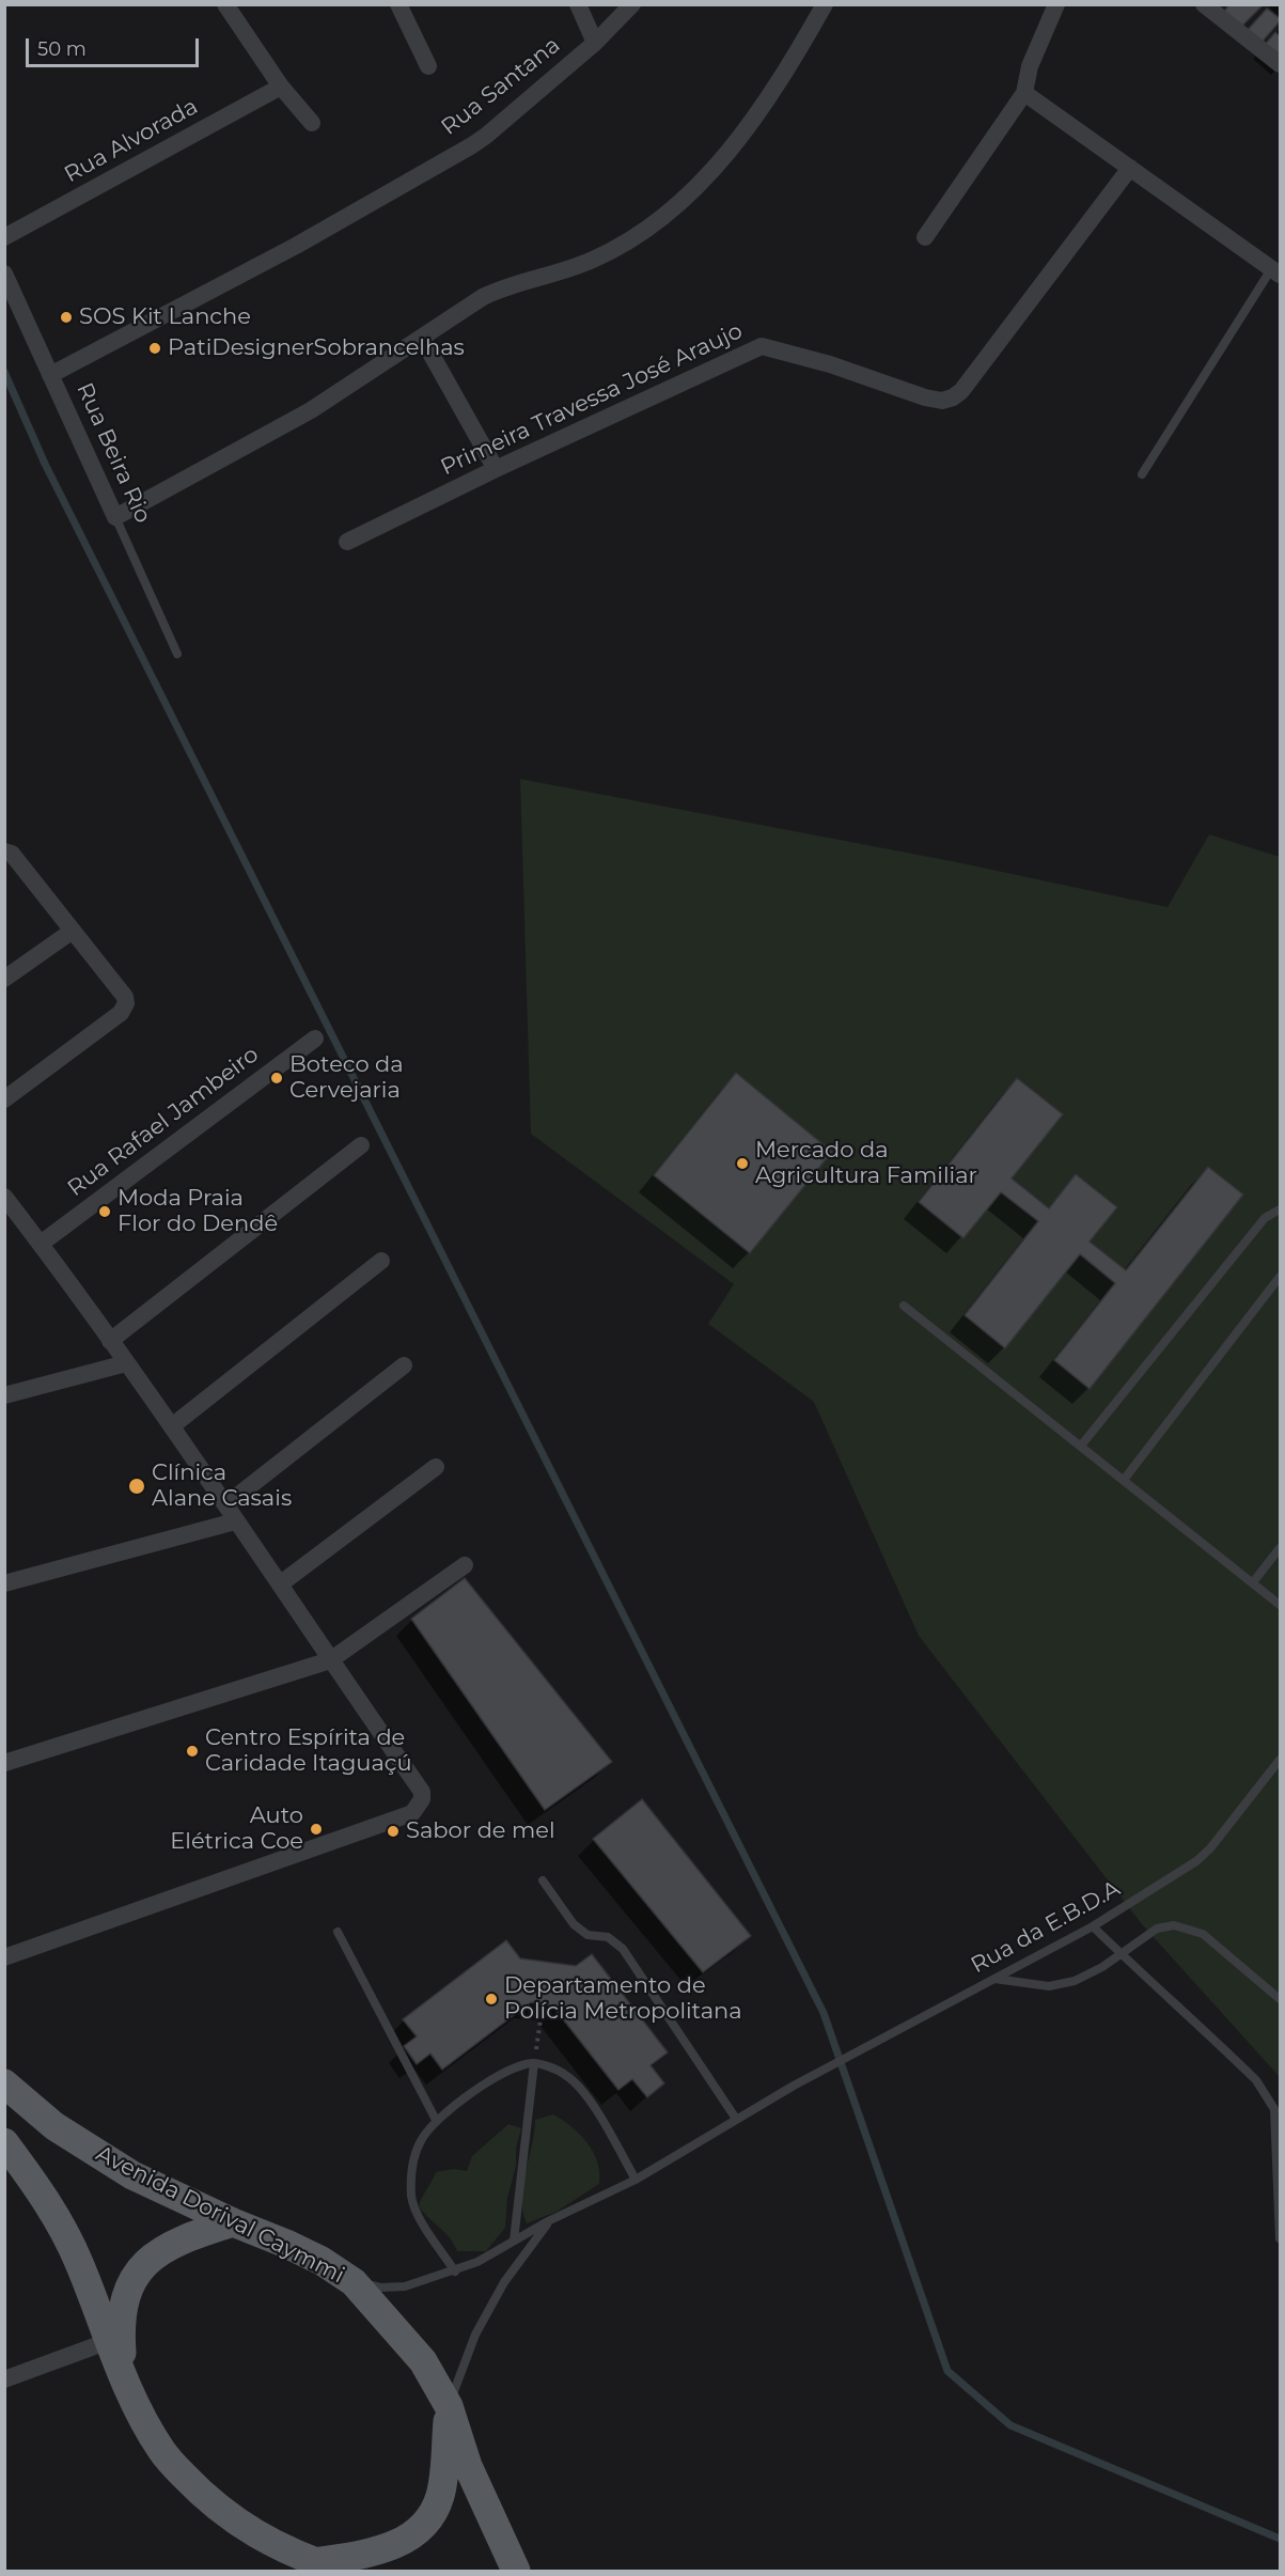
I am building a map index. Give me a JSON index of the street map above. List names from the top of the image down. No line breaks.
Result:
{"streets":{"main road":["Avenida Dorival Caymmi"],"street":["Rua Santana","Rua Alvorada","Primeira Travessa José Araujo","Rua Beira Rio","Rua Rafael Jambeiro"],"lane":["Rua da E.B.D.A"]},"crossings":[["Rua Santana","Rua Beira Rio"],["Rua da E.B.D.A","Avenida Dorival Caymmi"]],"places":["SOS Kit Lanche","PatiDesignerSobrancelhas","Boteco da Cervejaria","Mercado da Agricultura Familiar","Moda Praia Flor do Dendê","Clínica Alane Casais","Centro Espírita de Caridade Itaguaçú","Auto Elétrica Coe","Sabor de mel","Departamento de Polícia Metropolitana"],"scale_bar":"50 m"}
